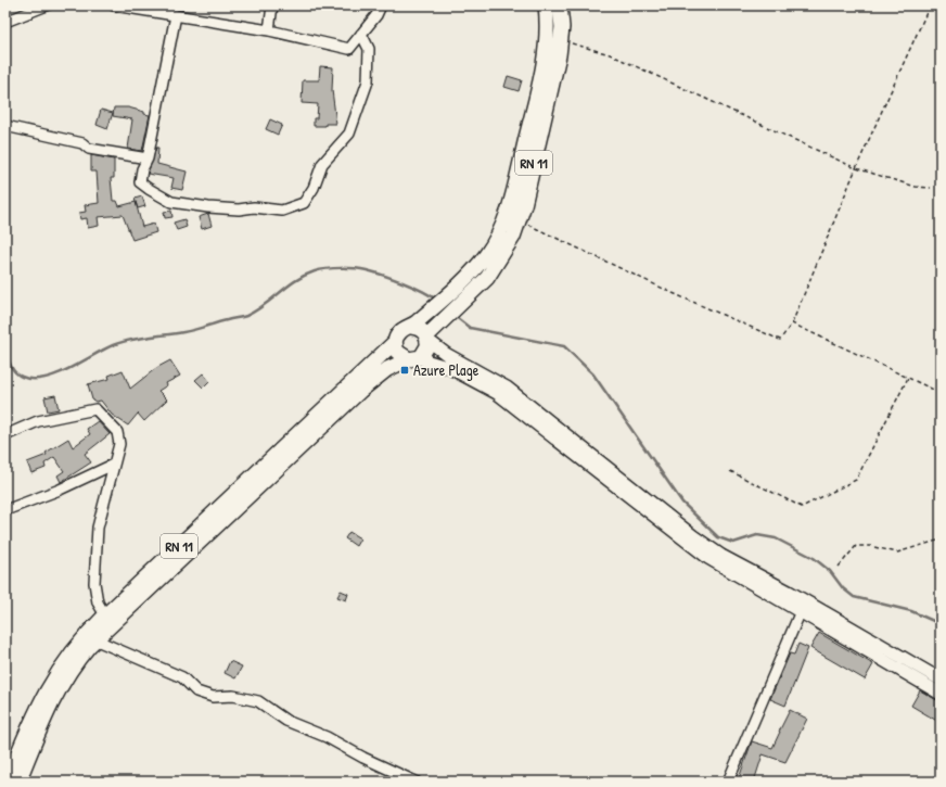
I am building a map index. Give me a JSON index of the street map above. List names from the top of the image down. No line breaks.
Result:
{"streets":{"highway":["RN 11"]},"places":{"transit":["Azure Plage"]}}
